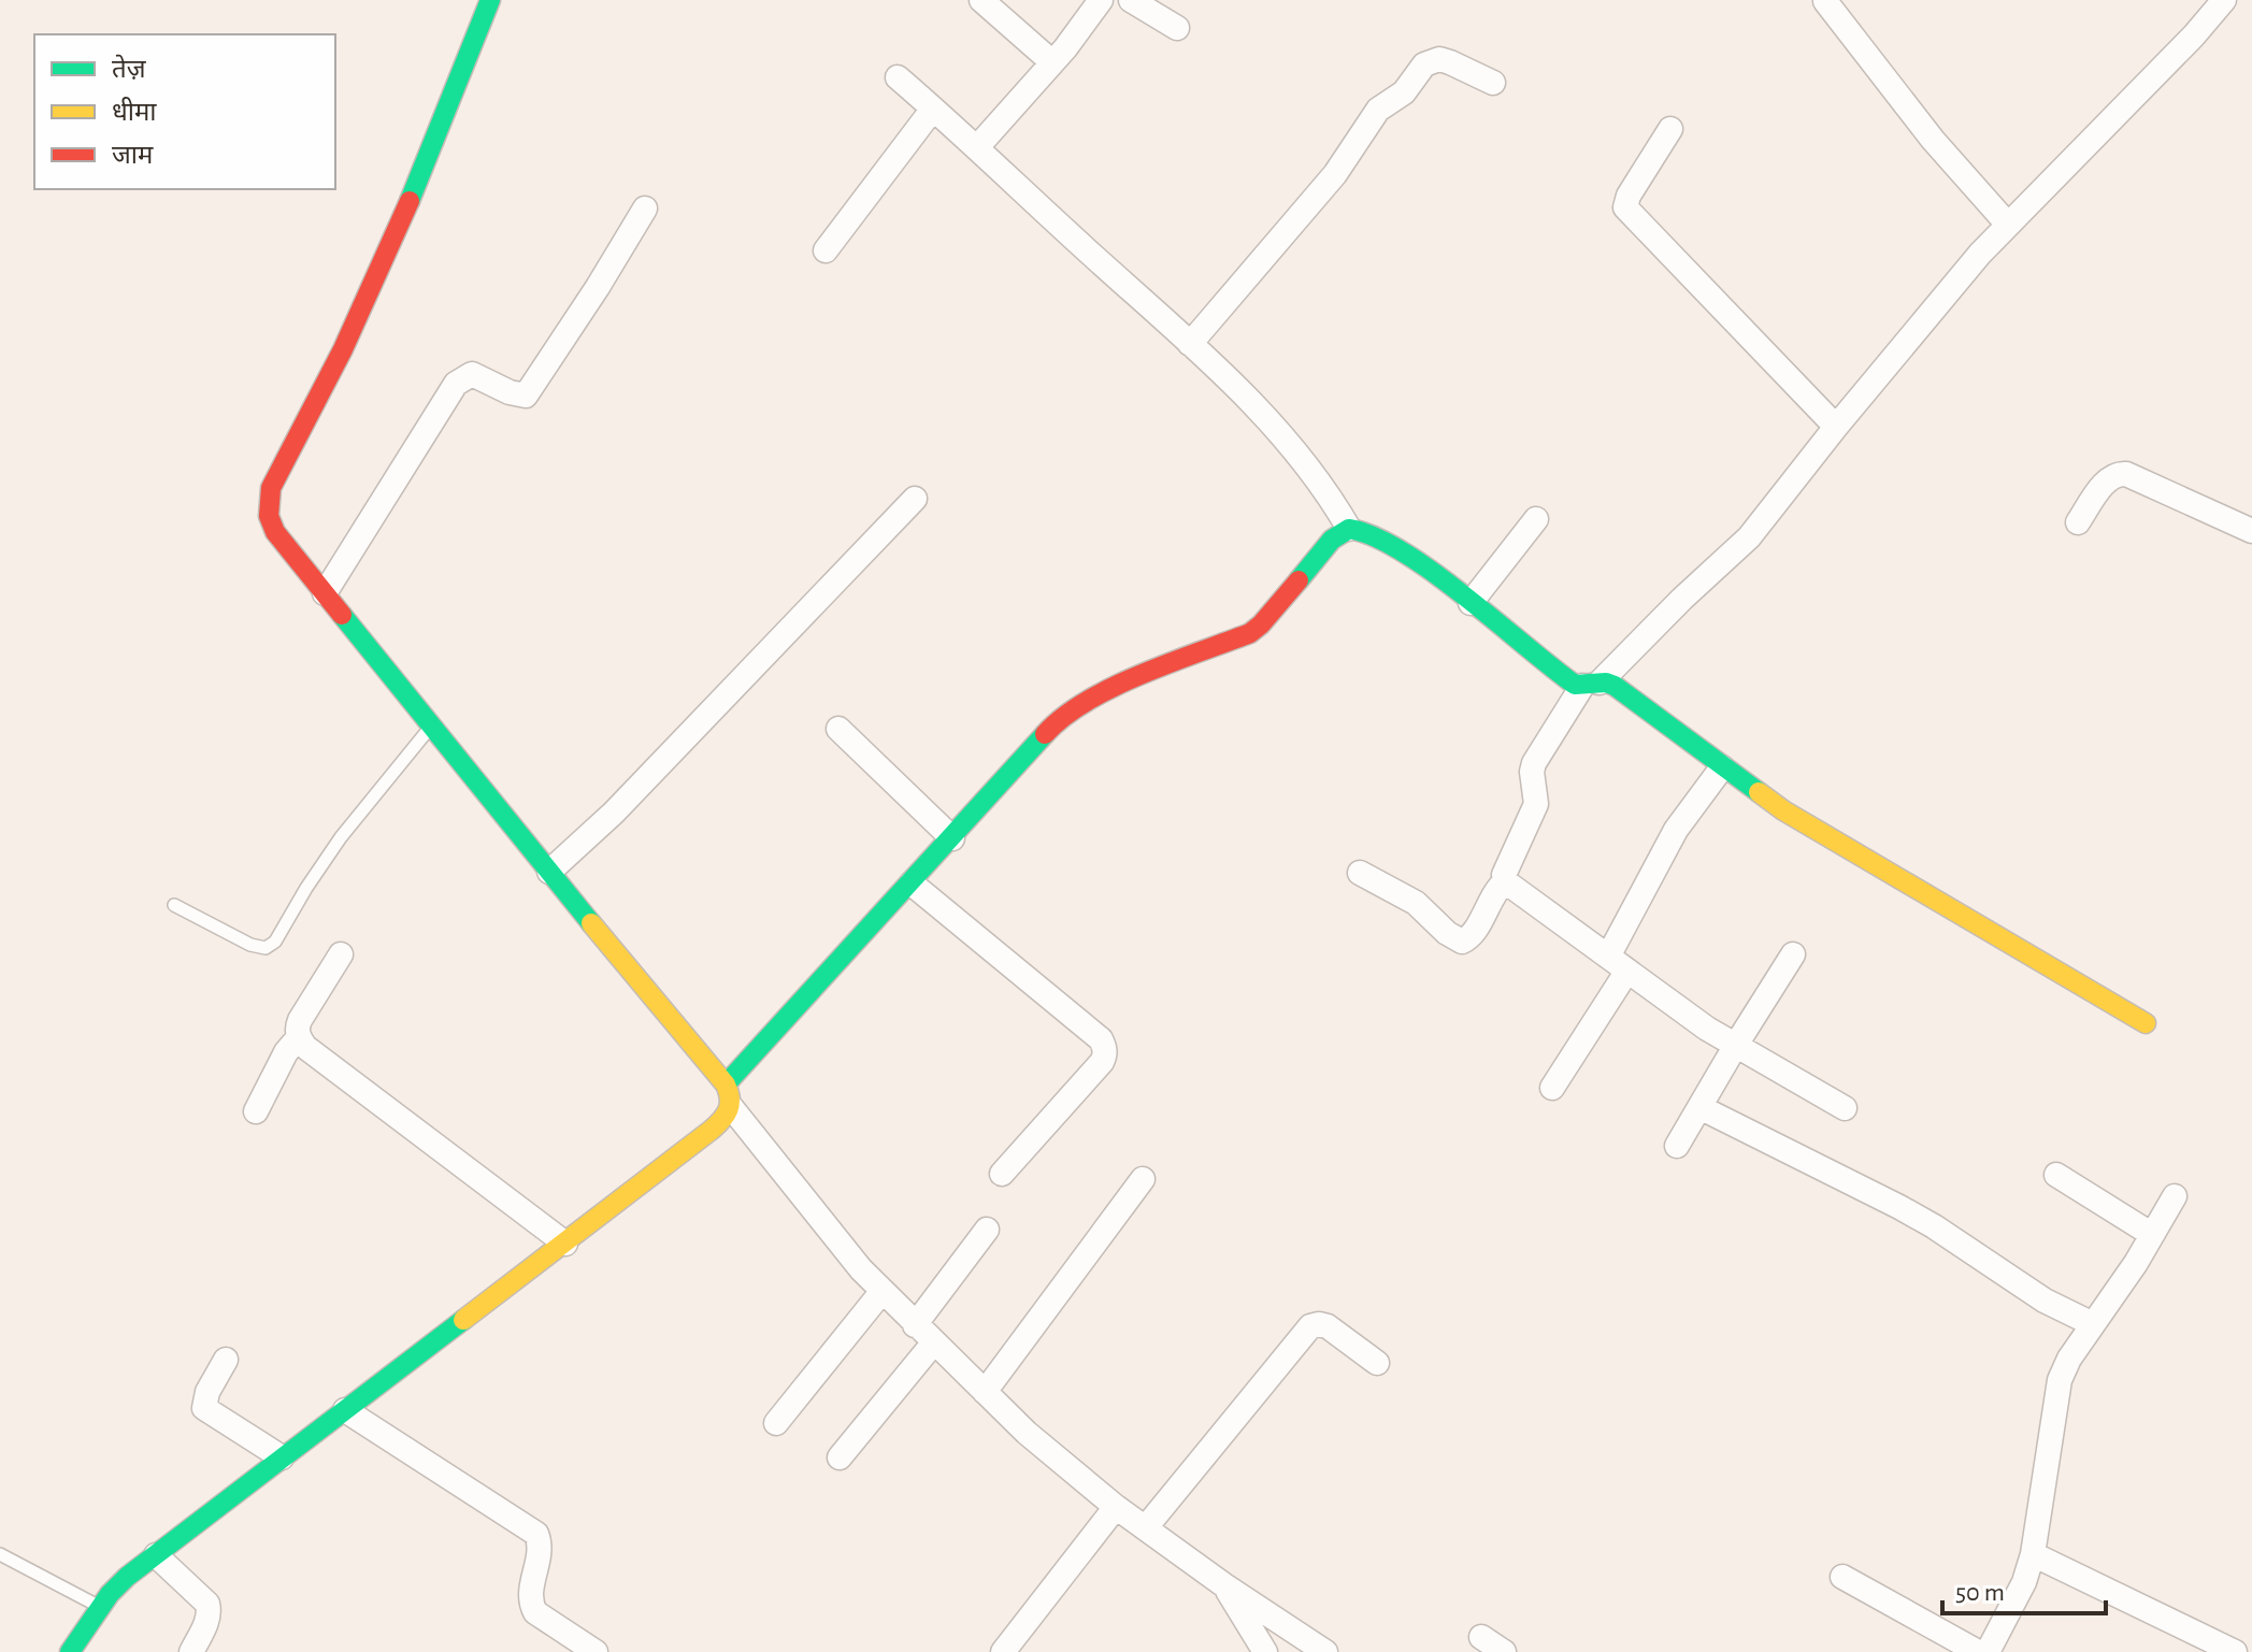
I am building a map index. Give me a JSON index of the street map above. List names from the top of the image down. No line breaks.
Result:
{"legend":["तेज़","धीमा","जाम"],"scale_bar":"50 m"}
